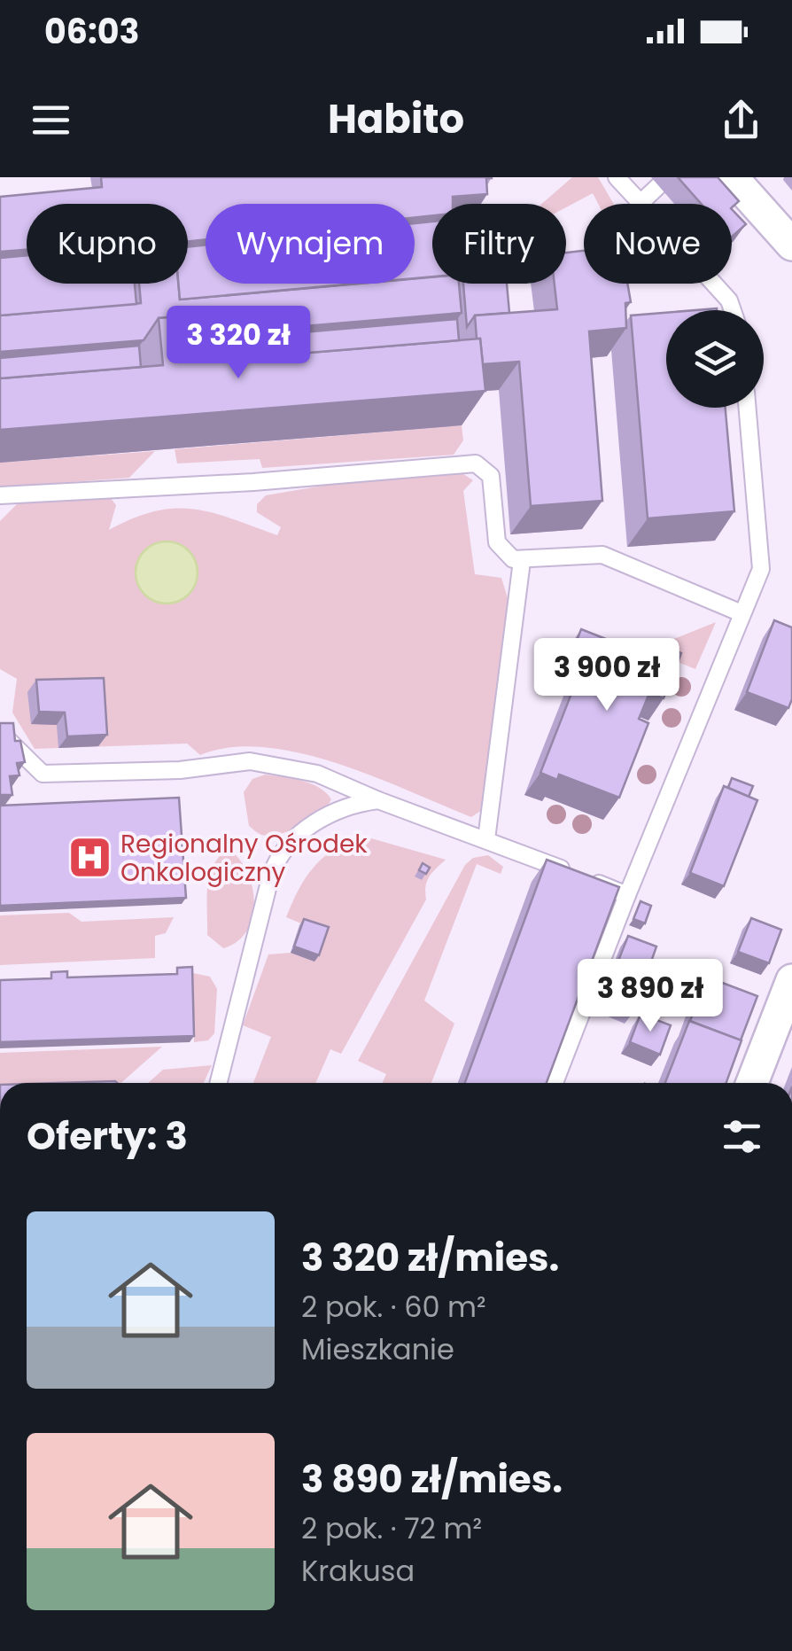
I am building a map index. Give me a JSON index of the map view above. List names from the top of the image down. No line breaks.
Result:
{"places":{"hospital":["Regionalny Ośrodek Onkologiczny"]},"page":{"status":"06:03","header":"Habito","chip":["Kupno","Wynajem","Filtry","Nowe"],"price":["3 320 zł","3 900 zł","3 890 zł"],"heading":"Oferty: 3","list":[{"name":"3 320 zł/mies.","note":"2 pok. · 60 m² · Mieszkanie"},{"name":"3 890 zł/mies.","note":"2 pok. · 72 m² · Krakusa"}]}}
